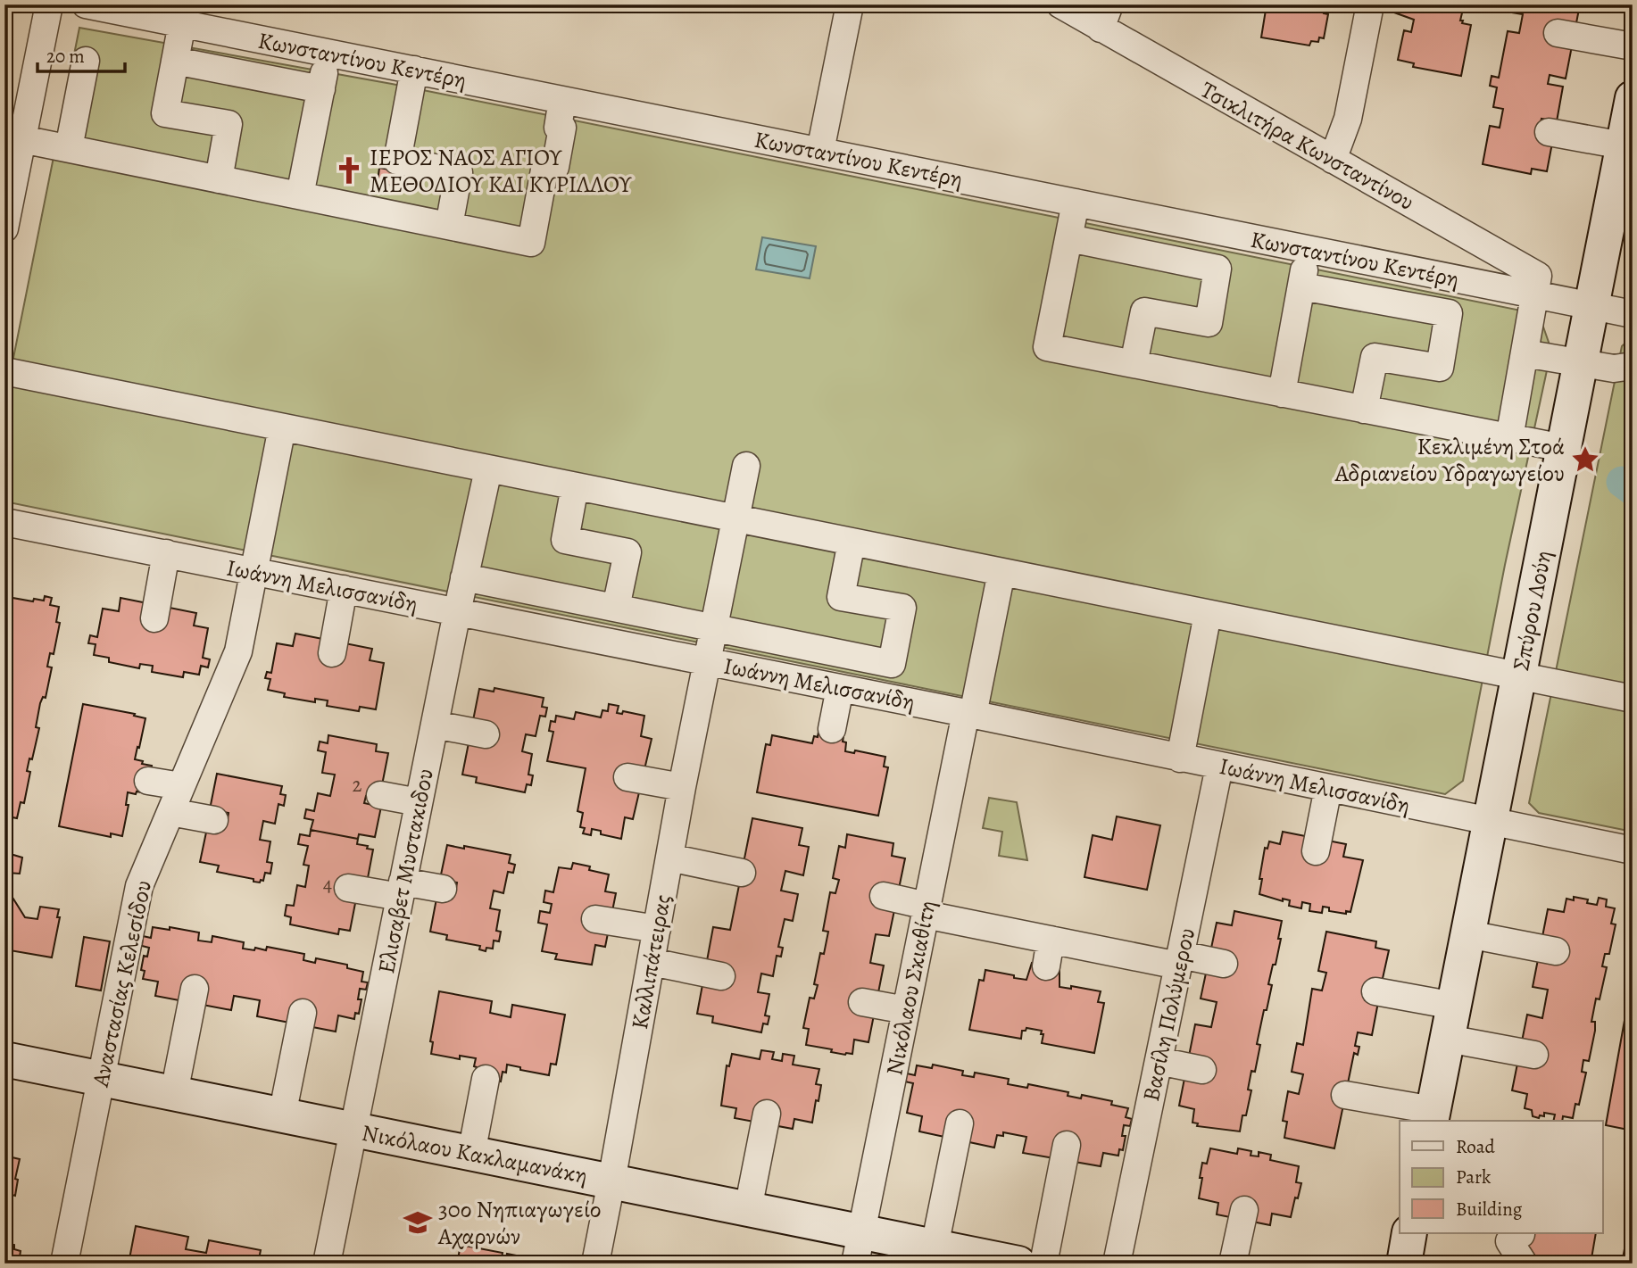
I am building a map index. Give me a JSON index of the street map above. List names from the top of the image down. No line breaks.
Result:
{"streets":{"street":["Κωνσταντίνου Κεντέρη","Τσικλιτήρα Κωνσταντίνου","Ιωάννη Μελισσανίδη","Σπύρου Λούη","Ελισαβετ Μυστακιδου","Καλλιπάτειρας","Αναστασίας Κελεσίδου","Νικόλαου Σκιαθίτη","Βασίλη Πολύμερου","Νικόλαου Κακλαμανάκη"]},"crossings":[["Κωνσταντίνου Κεντέρη","Τσικλιτήρα Κωνσταντίνου"],["Κωνσταντίνου Κεντέρη","Σπύρου Λούη"],["Ιωάννη Μελισσανίδη","Σπύρου Λούη"],["Ιωάννη Μελισσανίδη","Ελισαβετ Μυστακιδου"],["Ιωάννη Μελισσανίδη","Καλλιπάτειρας"],["Ιωάννη Μελισσανίδη","Αναστασίας Κελεσίδου"],["Ιωάννη Μελισσανίδη","Νικόλαου Σκιαθίτη"],["Ιωάννη Μελισσανίδη","Βασίλη Πολύμερου"],["Ελισαβετ Μυστακιδου","Νικόλαου Κακλαμανάκη"],["Καλλιπάτειρας","Νικόλαου Κακλαμανάκη"],["Αναστασίας Κελεσίδου","Νικόλαου Κακλαμανάκη"],["Νικόλαου Σκιαθίτη","Νικόλαου Κακλαμανάκη"]],"places":{"church":["ΙΕΡΟΣ ΝΑΟΣ ΑΓΙΟΥ ΜΕΘΟΔΙΟΥ ΚΑΙ ΚΥΡΙΛΛΟΥ"],"place":["Κεκλιμένη Στοά Αδριανείου Υδραγωγείου"],"school or university":["30ο Νηπιαγωγείο Αχαρνών"]},"house_numbers":["2","4"],"legend":["Road","Park","Building"],"scale_bar":"20 m"}
